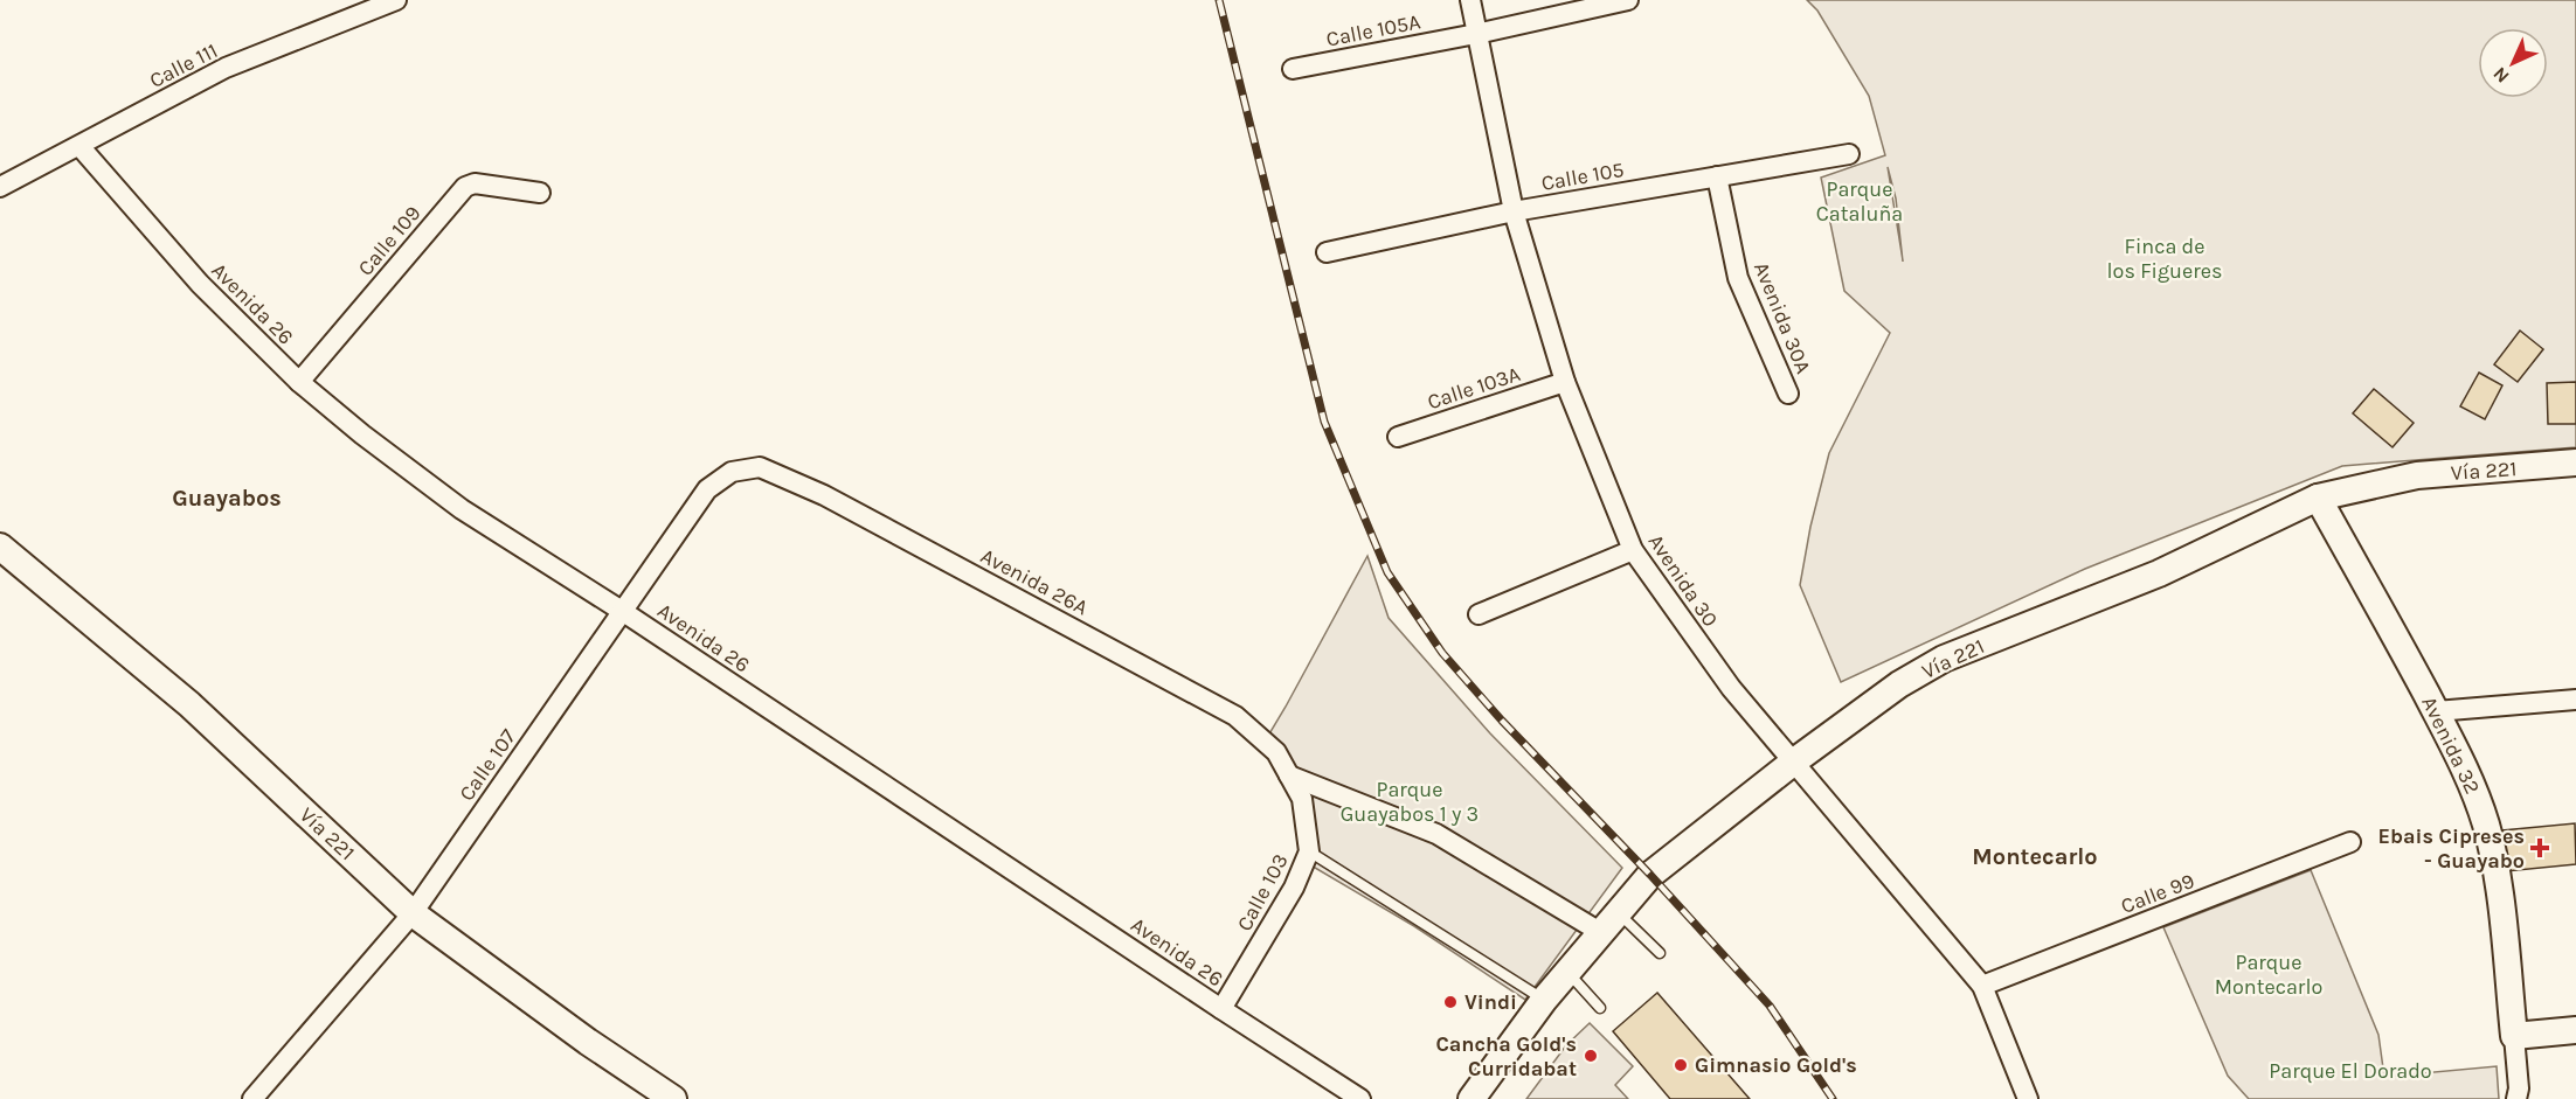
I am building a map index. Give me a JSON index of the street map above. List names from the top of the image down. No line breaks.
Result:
{"streets":{"main road":["Vía 221","Avenida 32"],"street":["Calle 105A","Calle 111","Calle 105","Calle 109","Avenida 26","Avenida 30A","Calle 103A","Avenida 30","Avenida 26A","Calle 107","Calle 103","Calle 99"]},"crossings":[["Calle 105A","Avenida 30"],["Calle 111","Avenida 26"],["Calle 105","Avenida 30A"],["Calle 105","Avenida 30"],["Calle 109","Avenida 26"],["Avenida 26","Calle 107"],["Avenida 26","Calle 103"],["Calle 103A","Avenida 30"],["Vía 221","Avenida 30"],["Vía 221","Avenida 32"],["Vía 221","Calle 107"],["Avenida 30","Calle 99"],["Avenida 26A","Calle 107"],["Avenida 26A","Calle 103"]],"districts":["Guayabos","Montecarlo"],"parks":["Parque Cataluña","Finca de los Figueres","Parque Guayabos 1 y 3","Parque Montecarlo","Parque El Dorado"],"places":{"health":["Ebais Cipreses - Guayabo"],"other":["Vindi","Cancha Gold's Curridabat","Gimnasio Gold's"]},"north":"bottom left"}
